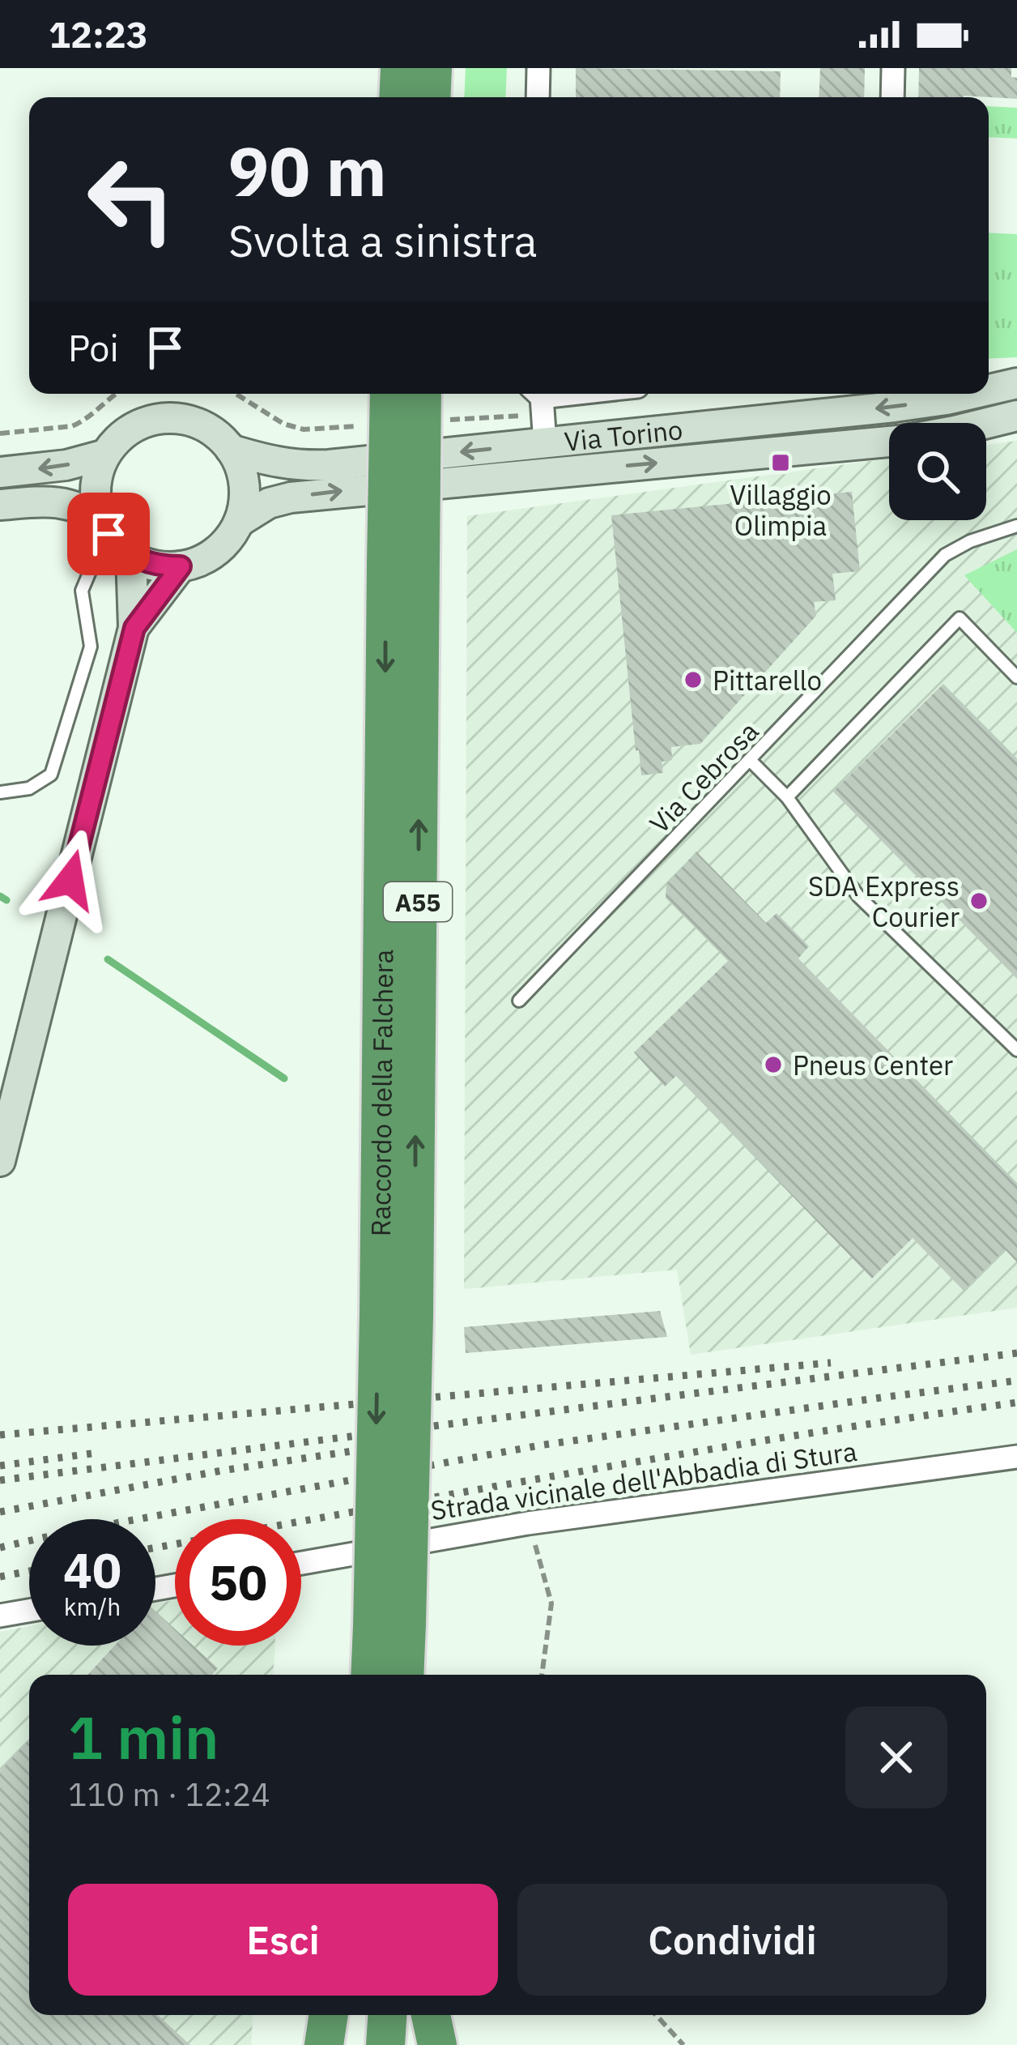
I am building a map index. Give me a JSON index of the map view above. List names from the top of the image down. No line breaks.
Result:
{"streets":{"highway":["A55","Raccordo della Falchera"],"main road":["Via Torino"],"street":["Strada vicinale dell'Abbadia di Stura"],"lane":["Via Cebrosa"]},"places":{"transit":["Villaggio Olimpia"],"other":["Pittarello","SDA Express Courier","Pneus Center"]},"page":{"status":"12:23","turn":["90 m","Svolta a sinistra"],"then":"Poi","speed":"40 km/h","limit":"50","heading":["1 min","110 m · 12:24"],"buttons":["Esci","Condividi"]}}
